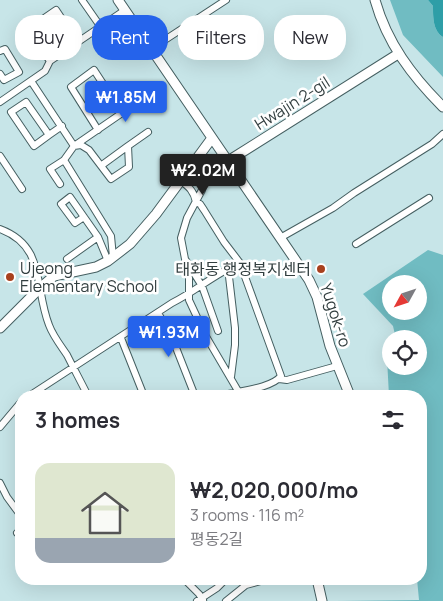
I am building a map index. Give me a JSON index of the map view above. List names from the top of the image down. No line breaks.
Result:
{"streets":{"main road":["Hwajin 2-gil","Yugok-ro"]},"crossings":[["Hwajin 2-gil","Yugok-ro"]],"places":["태화동 행정복지센터","Ujeong Elementary School"],"north":"bottom left","page":{"chip":["Buy","Rent","Filters","New"],"price":["₩1.85M","₩2.02M","₩1.93M"],"heading":"3 homes","list":[{"name":"₩2,020,000/mo","note":"3 rooms · 116 m² · 평동2길"}]}}
